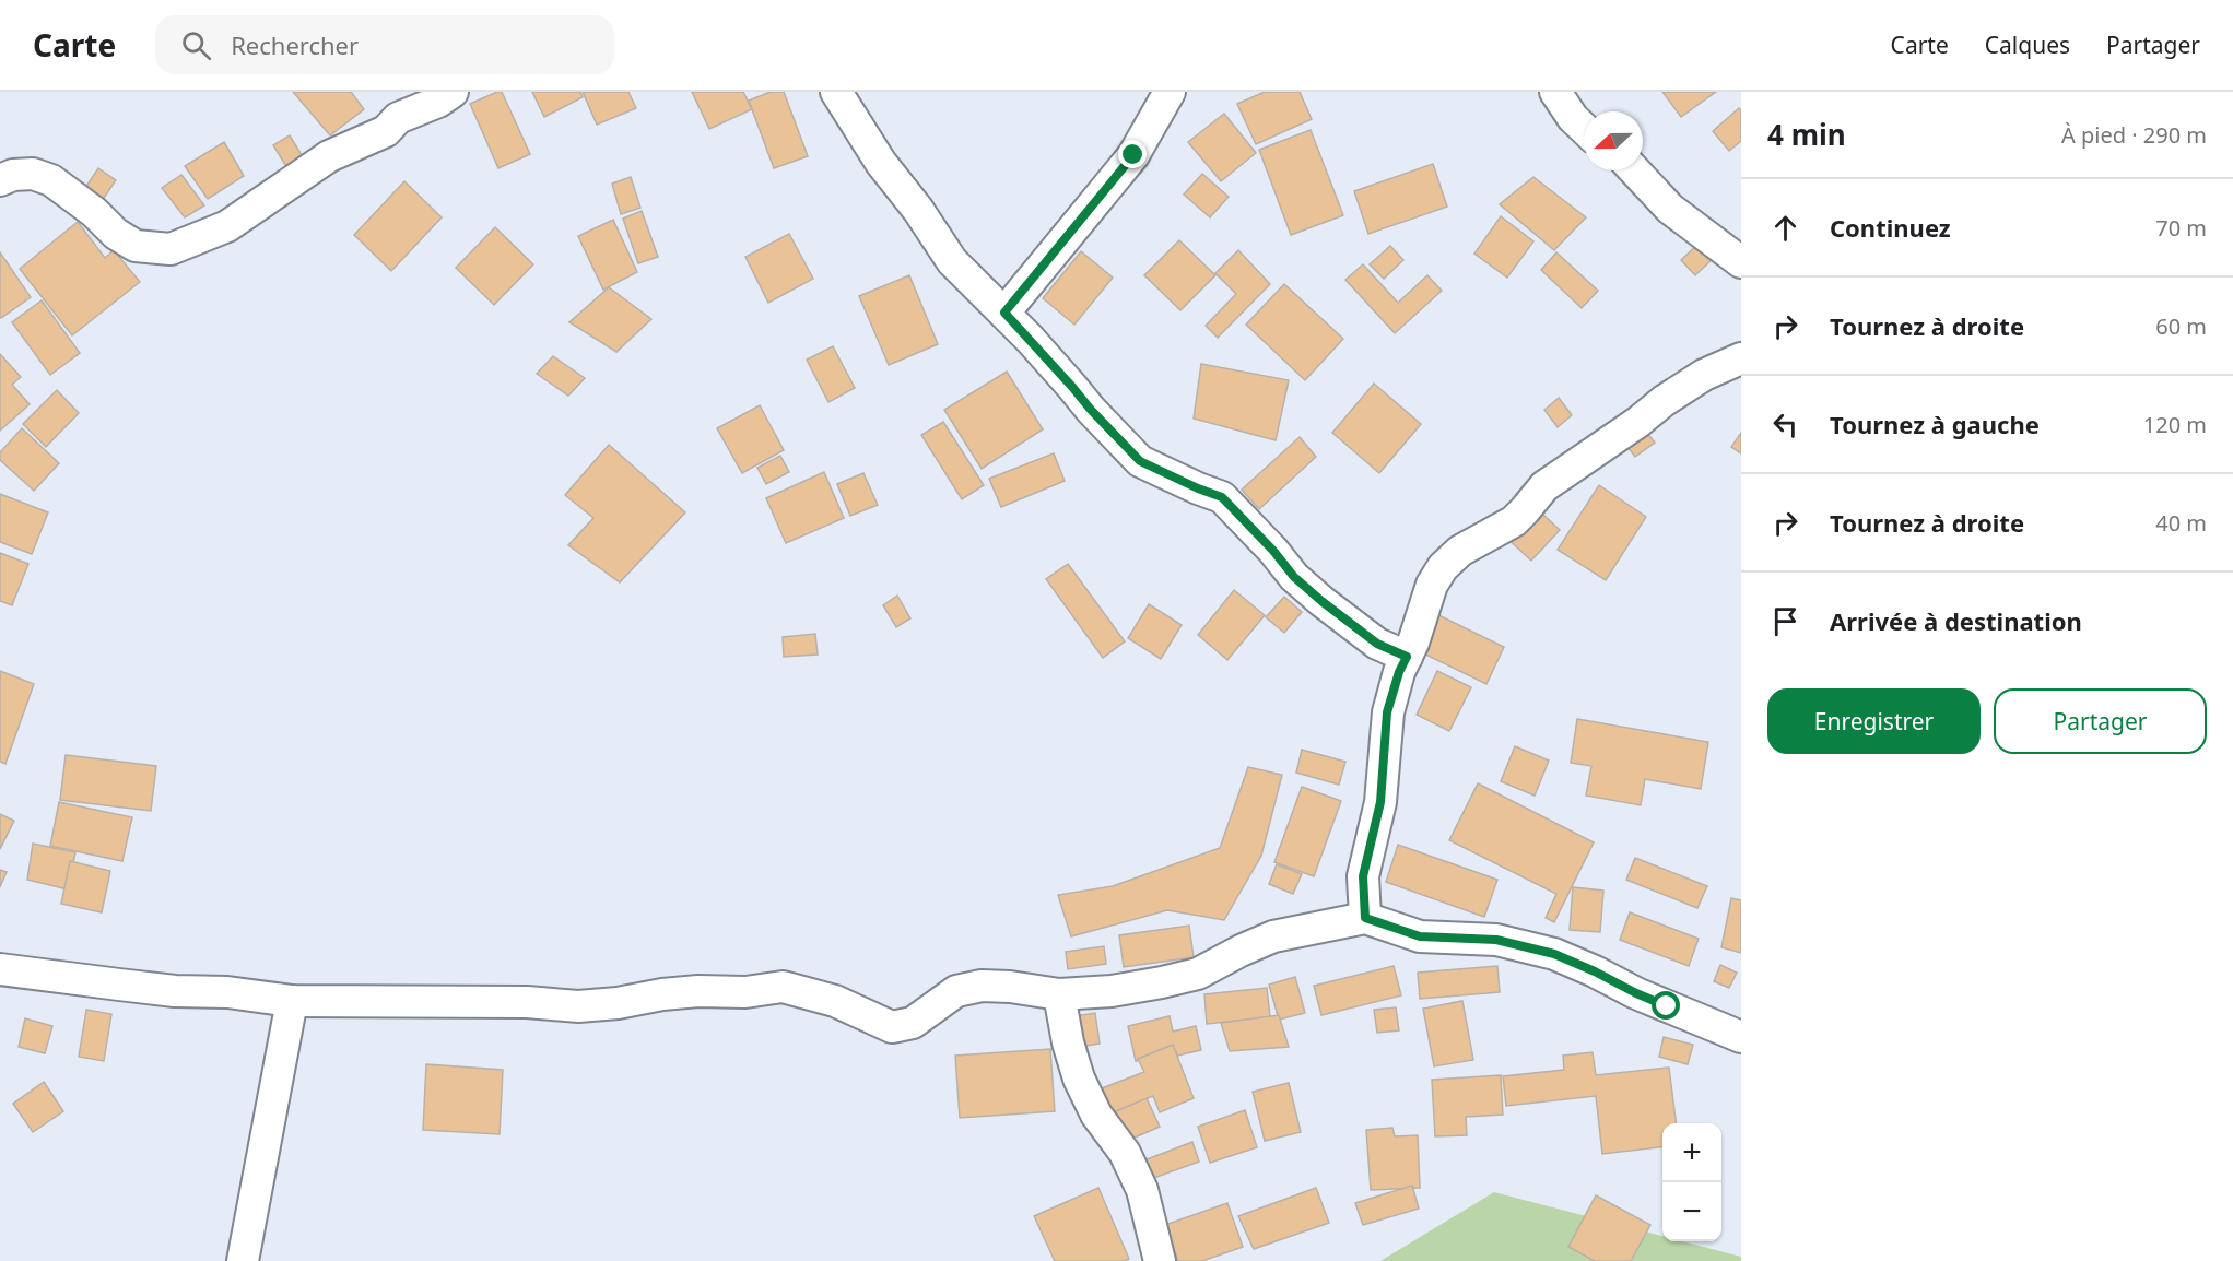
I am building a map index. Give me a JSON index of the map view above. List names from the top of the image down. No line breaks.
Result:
{"north":"left","page":{"header":"Carte","search":"Rechercher","nav":["Carte","Calques","Partager"],"heading":["4 min","À pied · 290 m"],"list":[["Continuez","70 m"],["Tournez à droite","60 m"],["Tournez à gauche","120 m"],["Tournez à droite","40 m"],"Arrivée à destination"],"buttons":["Enregistrer","Partager"],"map_buttons":["+","−"]}}
